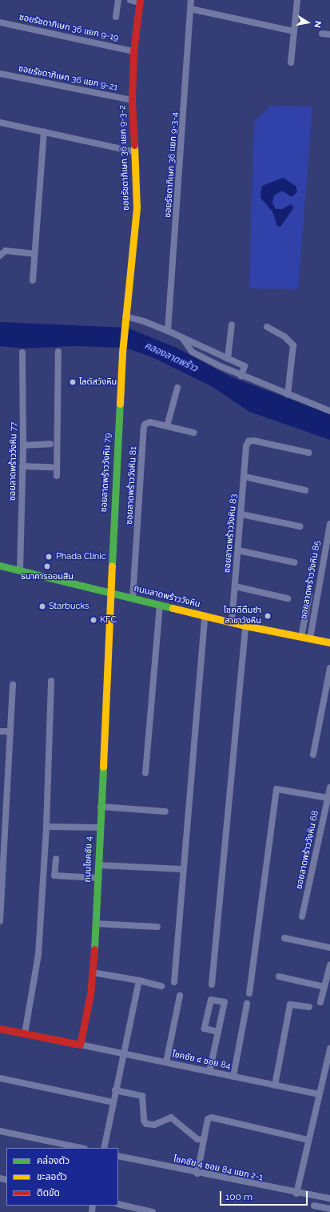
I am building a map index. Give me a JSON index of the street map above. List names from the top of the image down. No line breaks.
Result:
{"streets":{"street":["ซอยรัชดาภิเษก 36 แยก 9-19","ซอยรัชดาภิเษก 36 แยก 9-21","ซอยรัชดาภิเษก 36 แยก 9-3-2","ซอยรัชดาภิเษก 36 แยก 9-3-4","ซอยลาดพร้าววังหิน 77","ซอยลาดพร้าววังหิน 79","ซอยลาดพร้าววังหิน 81","ซอยลาดพร้าววังหิน 83","ซอยลาดพร้าววังหิน 85","ถนนลาดพร้าววังหิน","ซอยลาดพร้าววังหิน 68","ถนนโชคชัย 4","โชคชัย ๔ ซอย 84","โชคชัย 4 ซอย 84 แยก 2-1"]},"crossings":[["ซอยรัชดาภิเษก 36 แยก 9-19","ซอยรัชดาภิเษก 36 แยก 9-3-2"],["ซอยรัชดาภิเษก 36 แยก 9-21","ซอยรัชดาภิเษก 36 แยก 9-3-2"],["ซอยรัชดาภิเษก 36 แยก 9-3-2","ซอยลาดพร้าววังหิน 79"],["ซอยลาดพร้าววังหิน 77","ถนนลาดพร้าววังหิน"],["ซอยลาดพร้าววังหิน 79","ถนนลาดพร้าววังหิน"],["ซอยลาดพร้าววังหิน 79","ถนนโชคชัย 4"],["ซอยลาดพร้าววังหิน 81","ถนนลาดพร้าววังหิน"],["ซอยลาดพร้าววังหิน 83","ถนนลาดพร้าววังหิน"],["ซอยลาดพร้าววังหิน 85","ถนนลาดพร้าววังหิน"],["ถนนลาดพร้าววังหิน","ถนนโชคชัย 4"],["ถนนโชคชัย 4","โชคชัย ๔ ซอย 84"]],"water":["คลองลาดพร้าว"],"places":["โลตัสวังหิน","Phada Clinic","ธนาคารออมสิน","Starbucks","โชคดีติ่มซำ สาขาวังหิน","KFC"],"legend":["คล่องตัว","ชะลอตัว","ติดขัด"],"scale_bar":"100 m","north":"right"}
